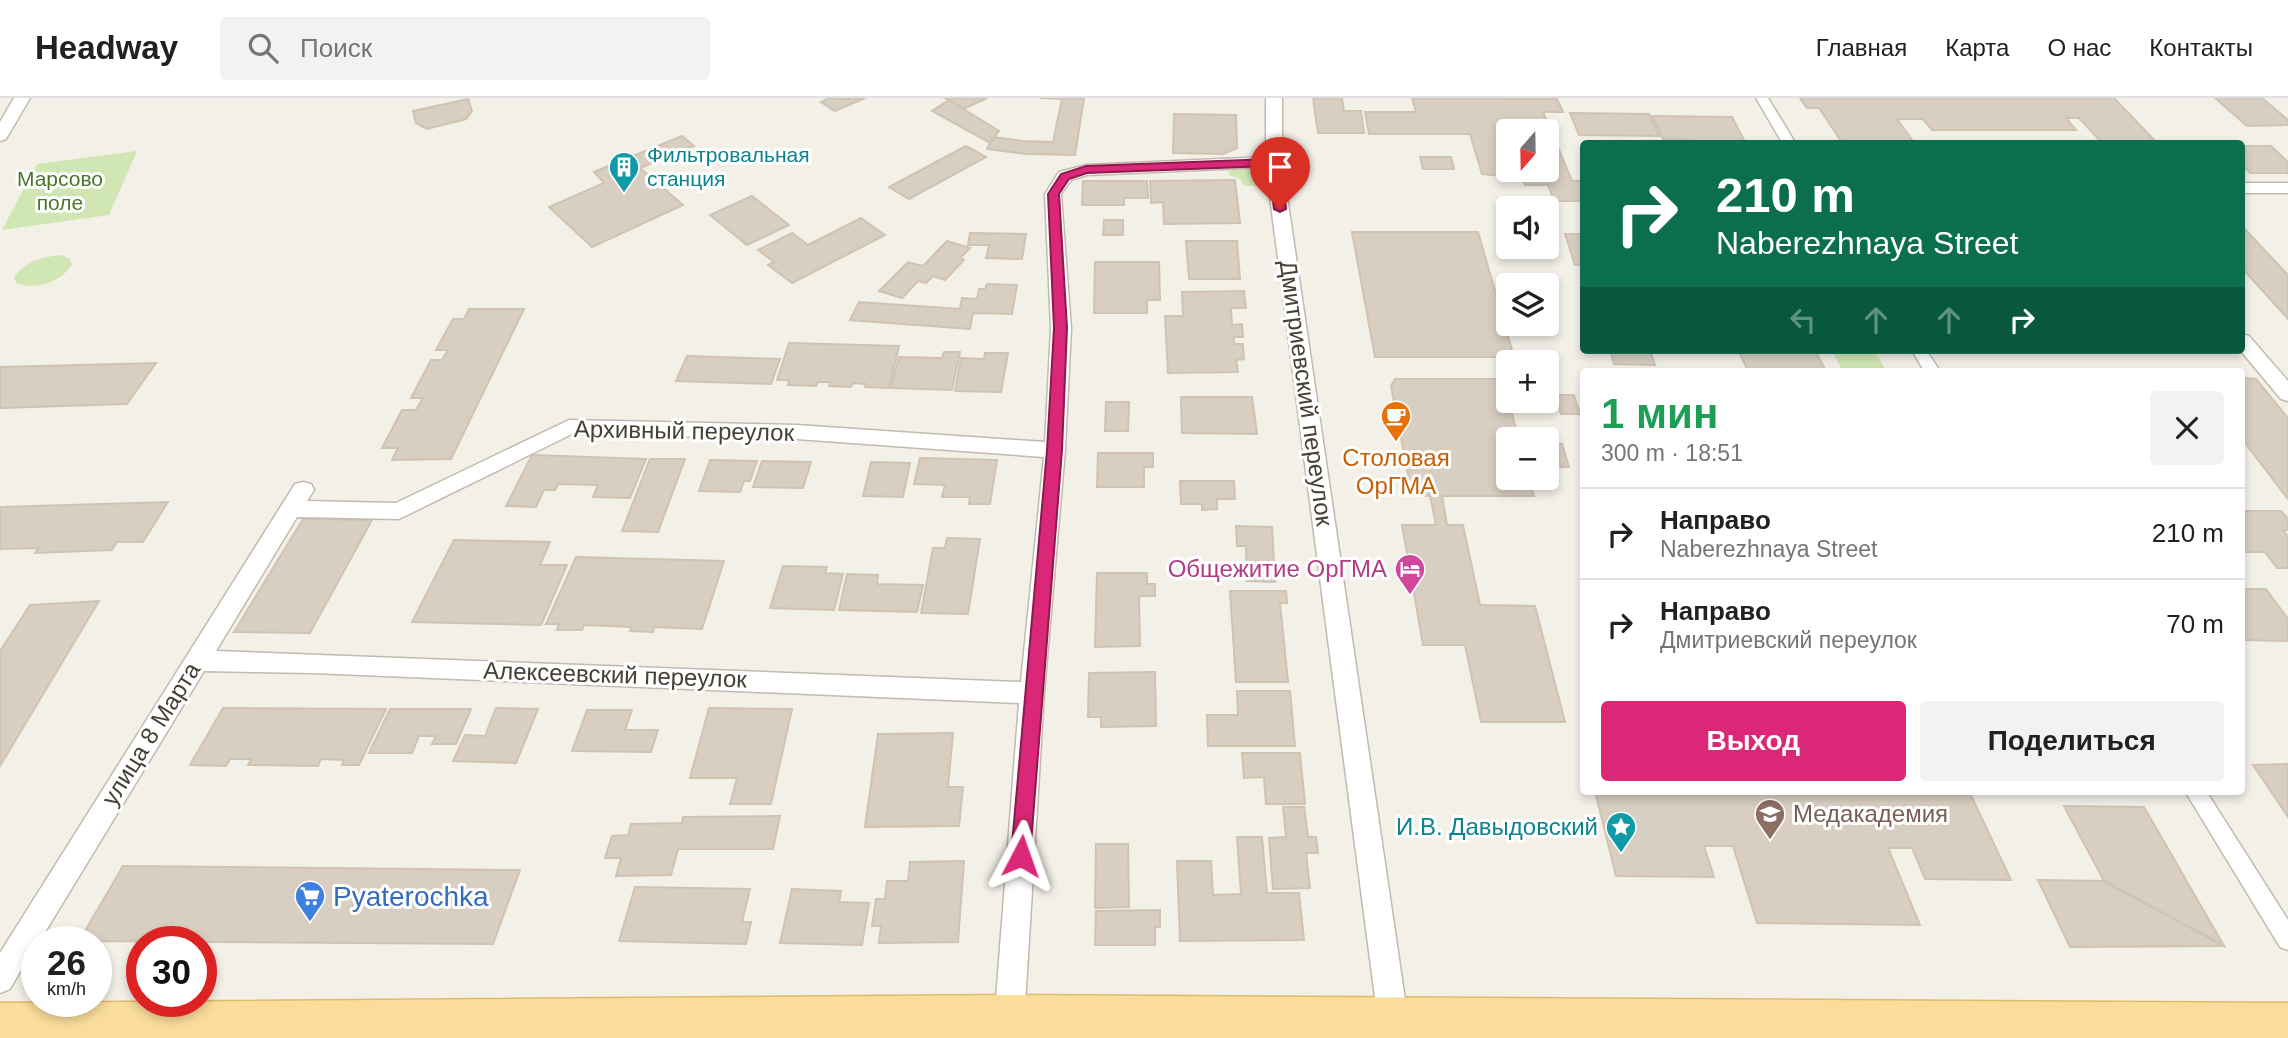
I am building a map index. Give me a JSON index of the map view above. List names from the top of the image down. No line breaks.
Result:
{"streets":{"street":["Дмитриевский переулок","Архивный переулок","Алексеевский переулок","улица 8 Марта"]},"crossings":[["Архивный переулок","улица 8 Марта"],["Алексеевский переулок","улица 8 Марта"]],"parks":["Марсово поле"],"places":{"building":["Фильтровальная станция"],"cafe":["Столовая ОрГМА"],"hotel":["Общежитие ОрГМА"],"school or university":["Медакадемия"],"place":["И.В. Давыдовский"],"supermarket":["Pyaterochka"]},"north":"bottom","page":{"header":"Headway","search":"Поиск","nav":["Главная","Карта","О нас","Контакты"],"map_buttons":["+","−"],"turn":["210 m","Naberezhnaya Street"],"heading":["1 мин","300 m · 18:51"],"list":[{"name":"Направо","note":"Naberezhnaya Street","value":"210 m"},{"name":"Направо","note":"Дмитриевский переулок","value":"70 m"}],"buttons":["Выход","Поделиться"],"speed":"26 km/h","limit":"30"}}
